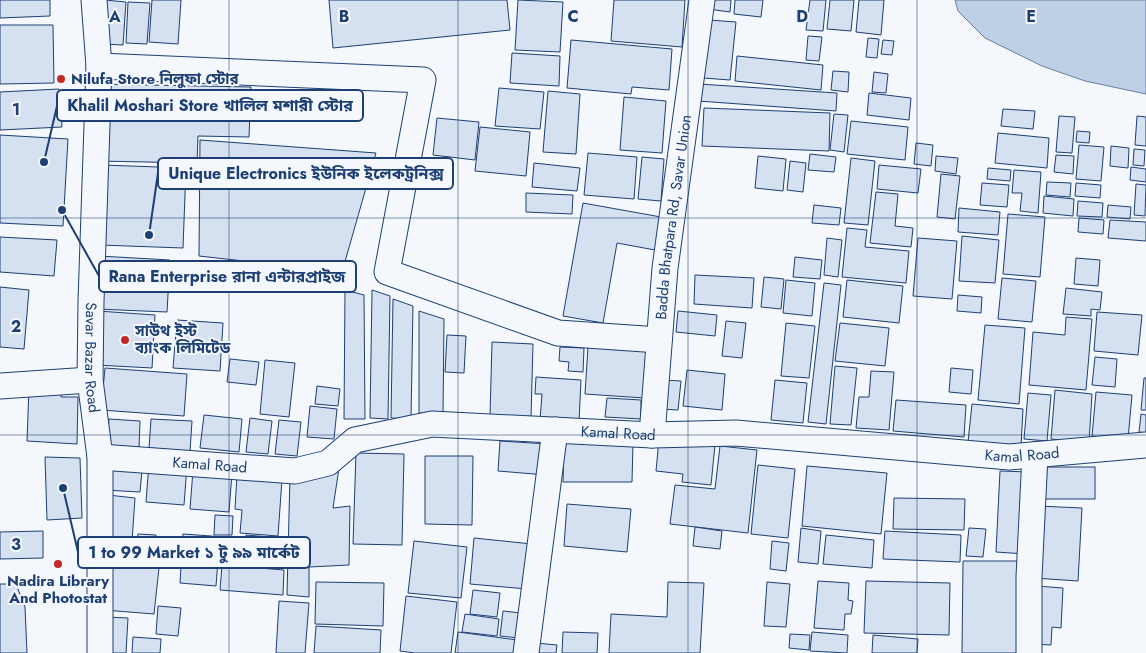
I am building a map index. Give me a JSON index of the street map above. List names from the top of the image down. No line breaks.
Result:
{"streets":{"street":["Badda Bhatpara Rd, Savar Union","Savar Bazar Road","Kamal Road"]},"crossings":[["Badda Bhatpara Rd, Savar Union","Kamal Road"],["Savar Bazar Road","Kamal Road"]],"places":["Nilufa Store নিলুফা স্টোর","Khalil Moshari Store খালিল মশারী স্টোর","Rana Enterprise রানা এন্টারপ্রাইজ","Unique Electronics ইউনিক ইলেকট্রনিক্স","সাউথ ইস্ট ব্যাংক লিমিটেড","1 to 99 Market ১ টু ৯৯ মার্কেট","Nadira Library And Photostat"],"grid":{"columns":["A","B","C","D","E"],"rows":["1","2","3"]}}
